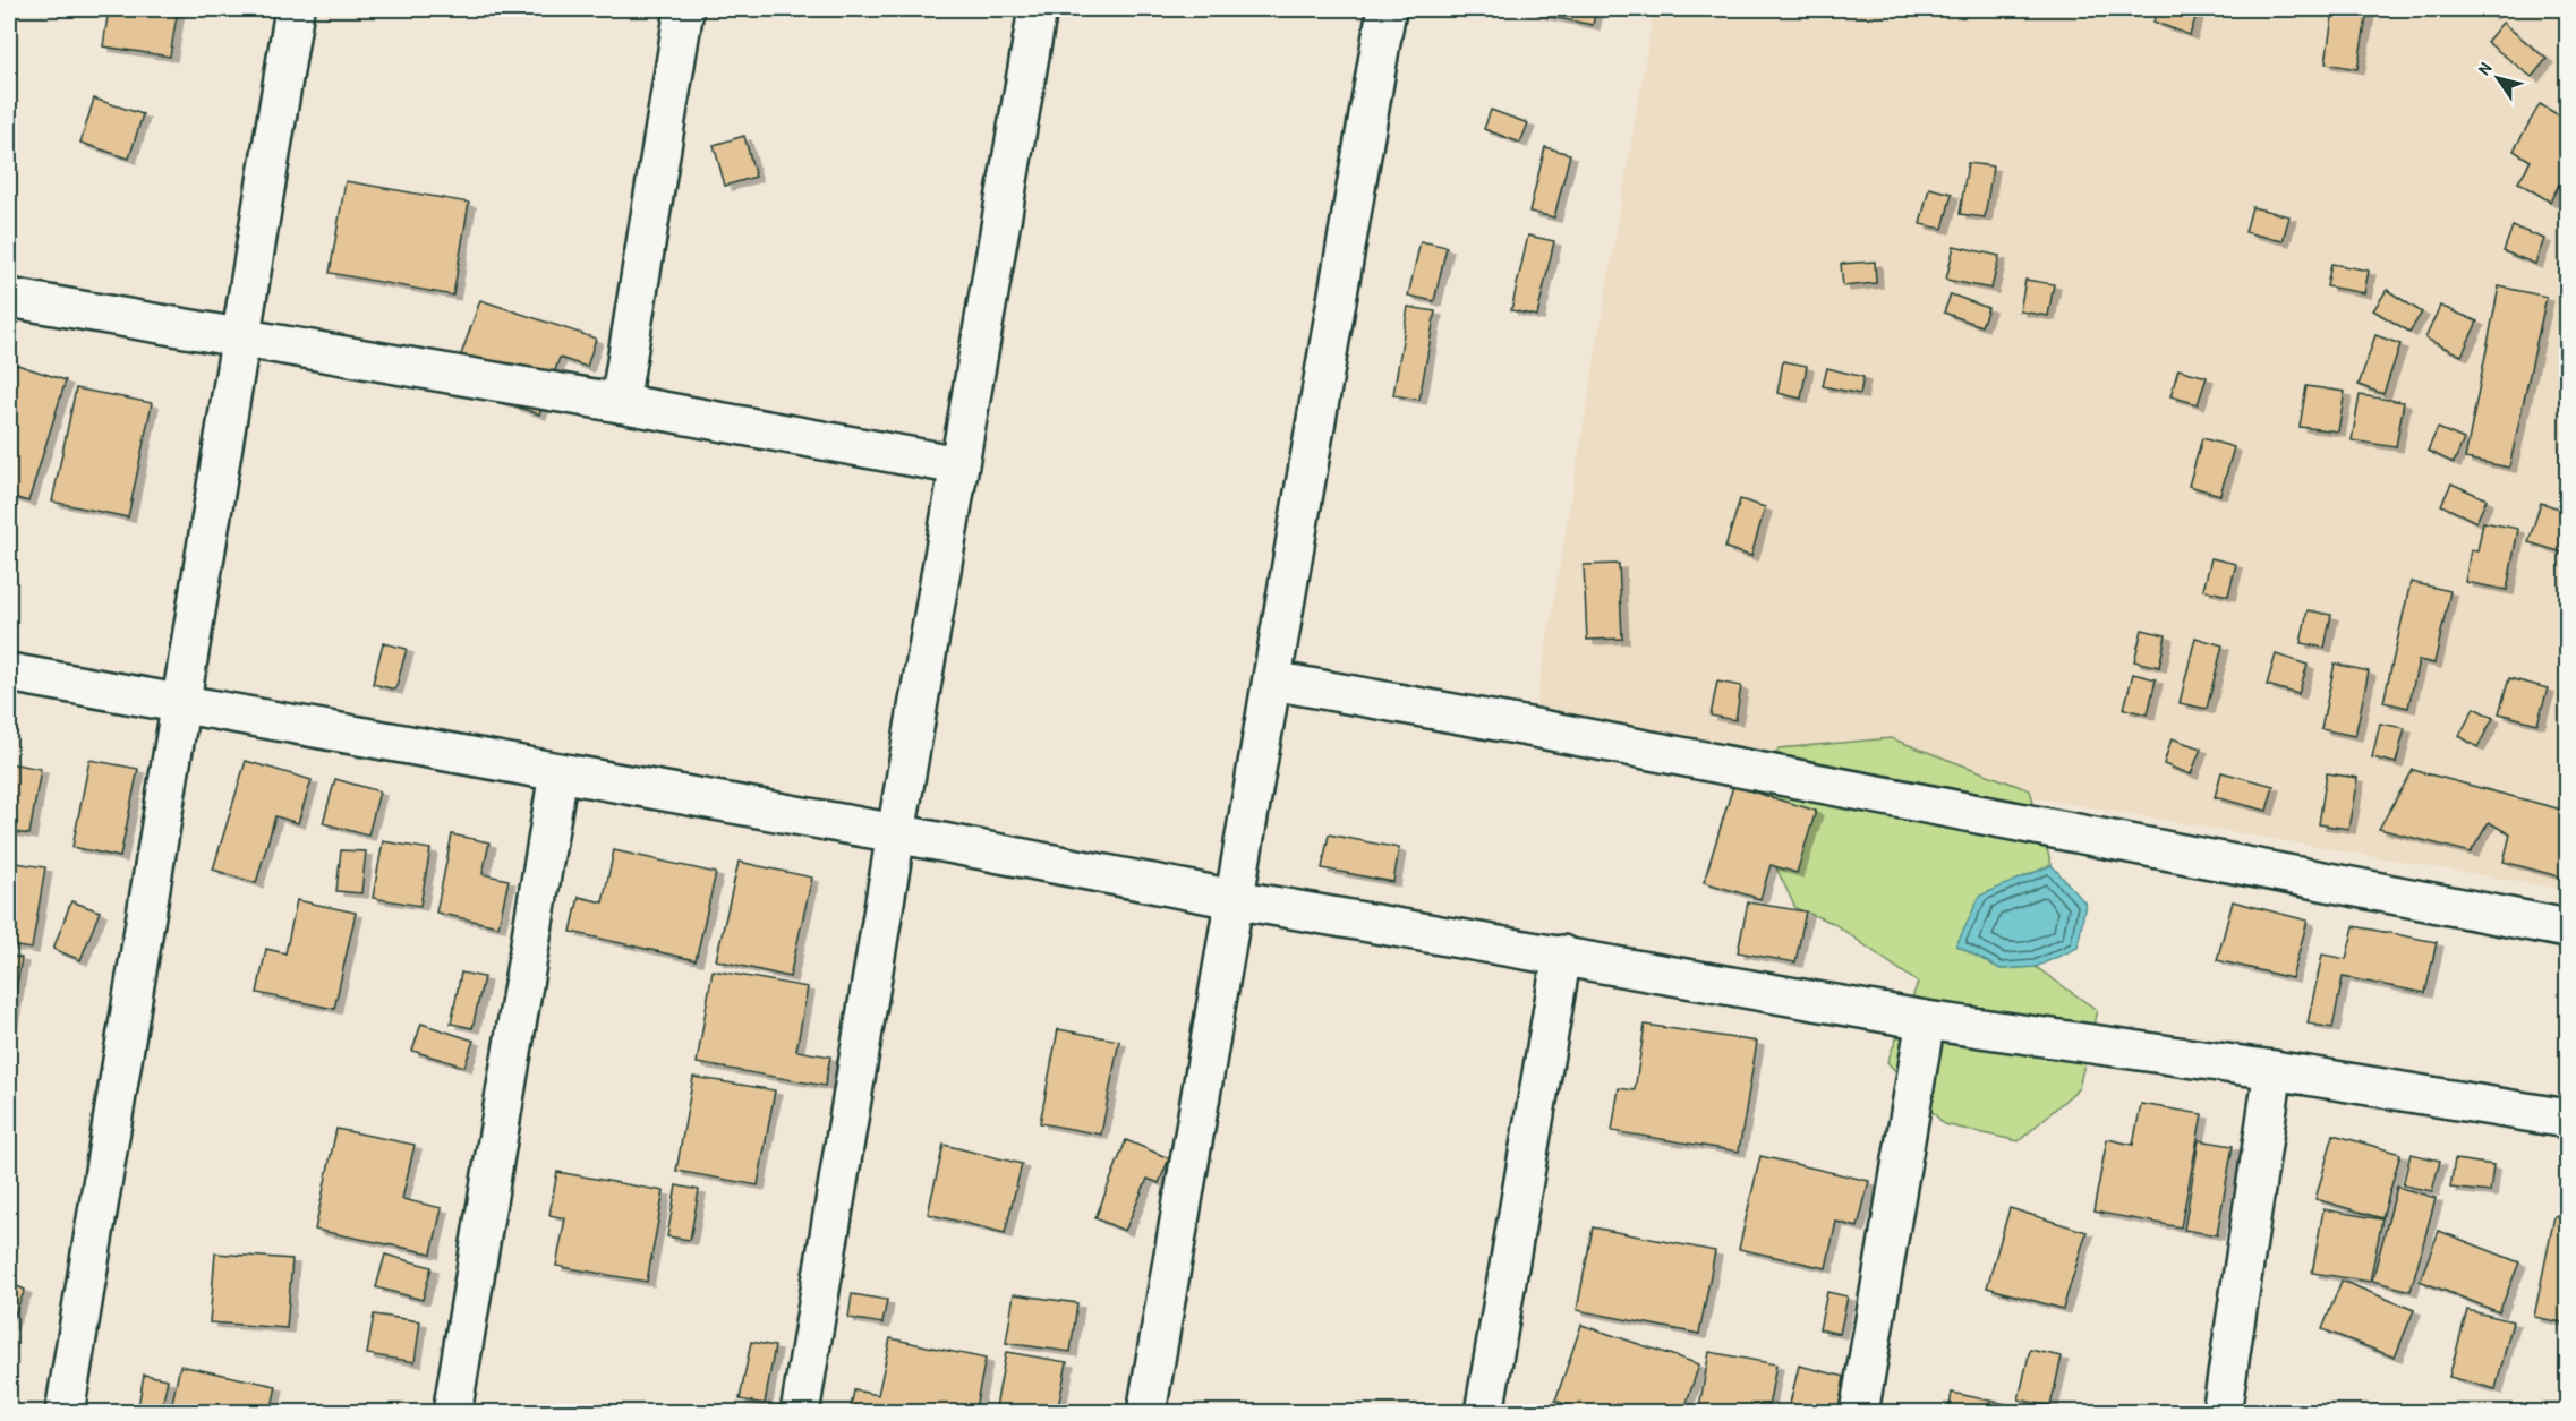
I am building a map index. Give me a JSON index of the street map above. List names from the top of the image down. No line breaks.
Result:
{"north":"top left"}
